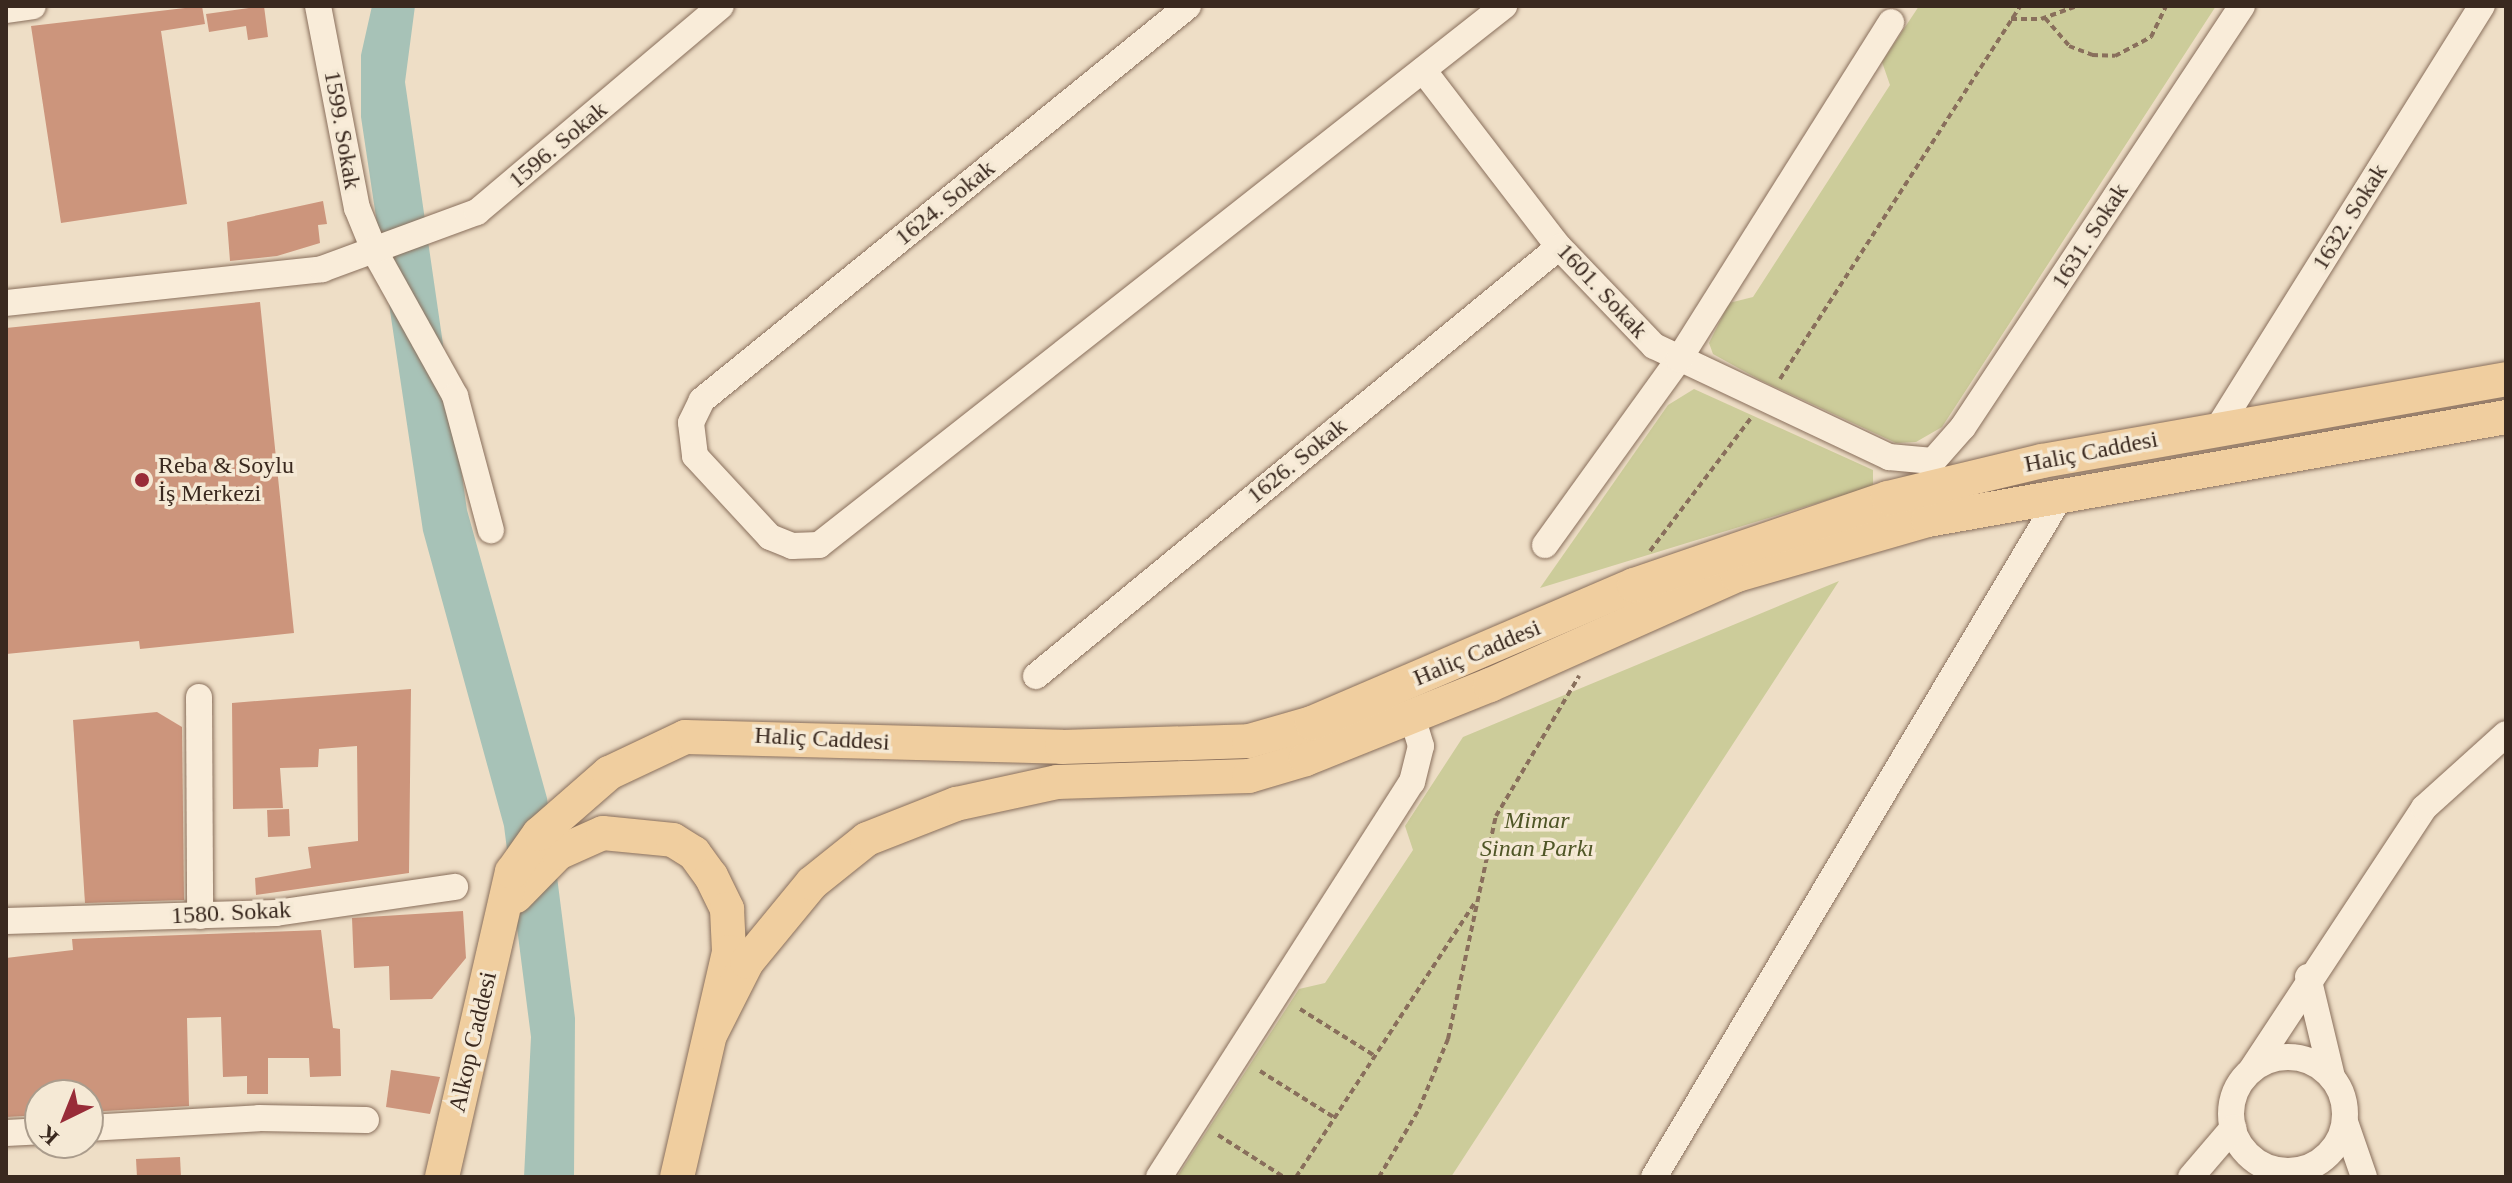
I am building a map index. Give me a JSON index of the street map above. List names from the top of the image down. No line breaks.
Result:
{"streets":{"main road":["Haliç Caddesi","Alkop Caddesi"],"street":["1599. Sokak","1596. Sokak","1624. Sokak","1632. Sokak","1631. Sokak","1601. Sokak","1626. Sokak","1580. Sokak"]},"crossings":[["1599. Sokak","1596. Sokak"],["1624. Sokak","1601. Sokak"],["1632. Sokak","Haliç Caddesi"],["1631. Sokak","1601. Sokak"],["1631. Sokak","Haliç Caddesi"],["1601. Sokak","Haliç Caddesi"],["1601. Sokak","1626. Sokak"],["Haliç Caddesi","Alkop Caddesi"]],"parks":["Mimar Sinan Parkı"],"places":["Reba & Soylu İş Merkezi"],"north":"bottom left"}
